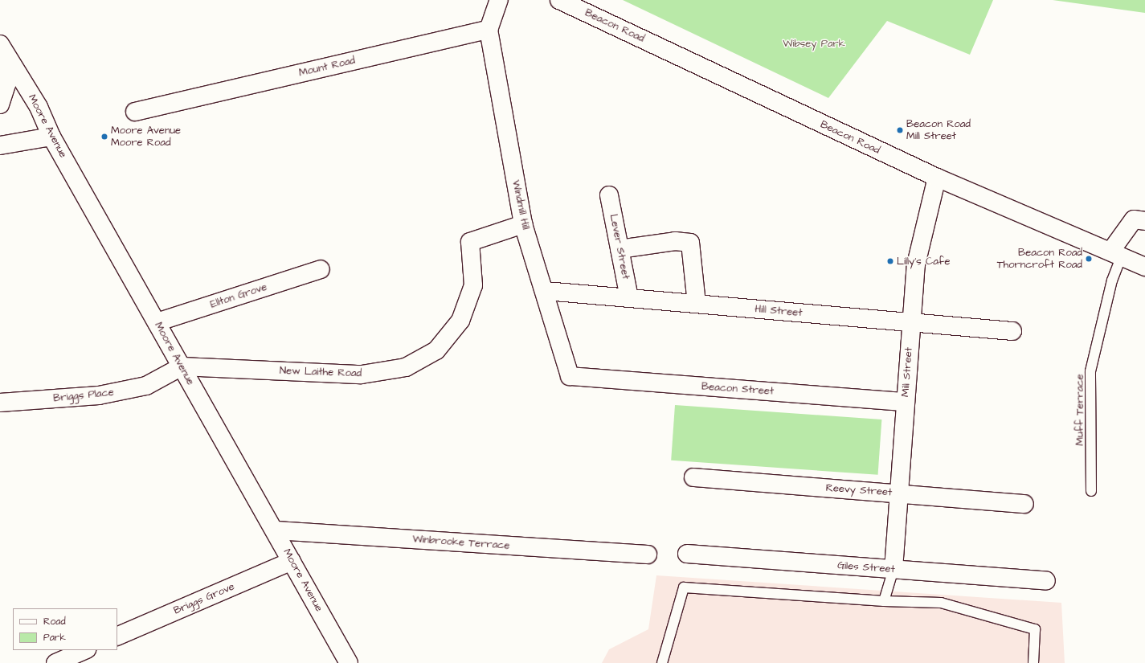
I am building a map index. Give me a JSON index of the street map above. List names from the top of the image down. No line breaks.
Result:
{"streets":{"street":["Beacon Road","Mount Road","Moore Avenue","Windmill Hill","Lever Street","Ellton Grove","Hill Street","New Laithe Road","Mill Street","Beacon Street","Briggs Place","Reevy Street","Winbrooke Terrace","Giles Street","Briggs Grove"],"lane":["Muff Terrace"]},"crossings":[["Beacon Road","Mill Street"],["Beacon Road","Muff Terrace"],["Mount Road","Windmill Hill"],["Moore Avenue","Ellton Grove"],["Moore Avenue","New Laithe Road"],["Moore Avenue","Briggs Place"],["Moore Avenue","Winbrooke Terrace"],["Moore Avenue","Briggs Grove"],["Windmill Hill","Hill Street"],["Windmill Hill","New Laithe Road"],["Windmill Hill","Beacon Street"],["Lever Street","Hill Street"],["Hill Street","Mill Street"],["New Laithe Road","Briggs Place"],["Mill Street","Beacon Street"],["Mill Street","Reevy Street"],["Mill Street","Giles Street"]],"parks":["Wibsey Park"],"places":["Beacon Road Mill Street","Moore Avenue Moore Road","Beacon Road Thorncroft Road","Lilly's Cafe"],"legend":["Road","Park"]}
